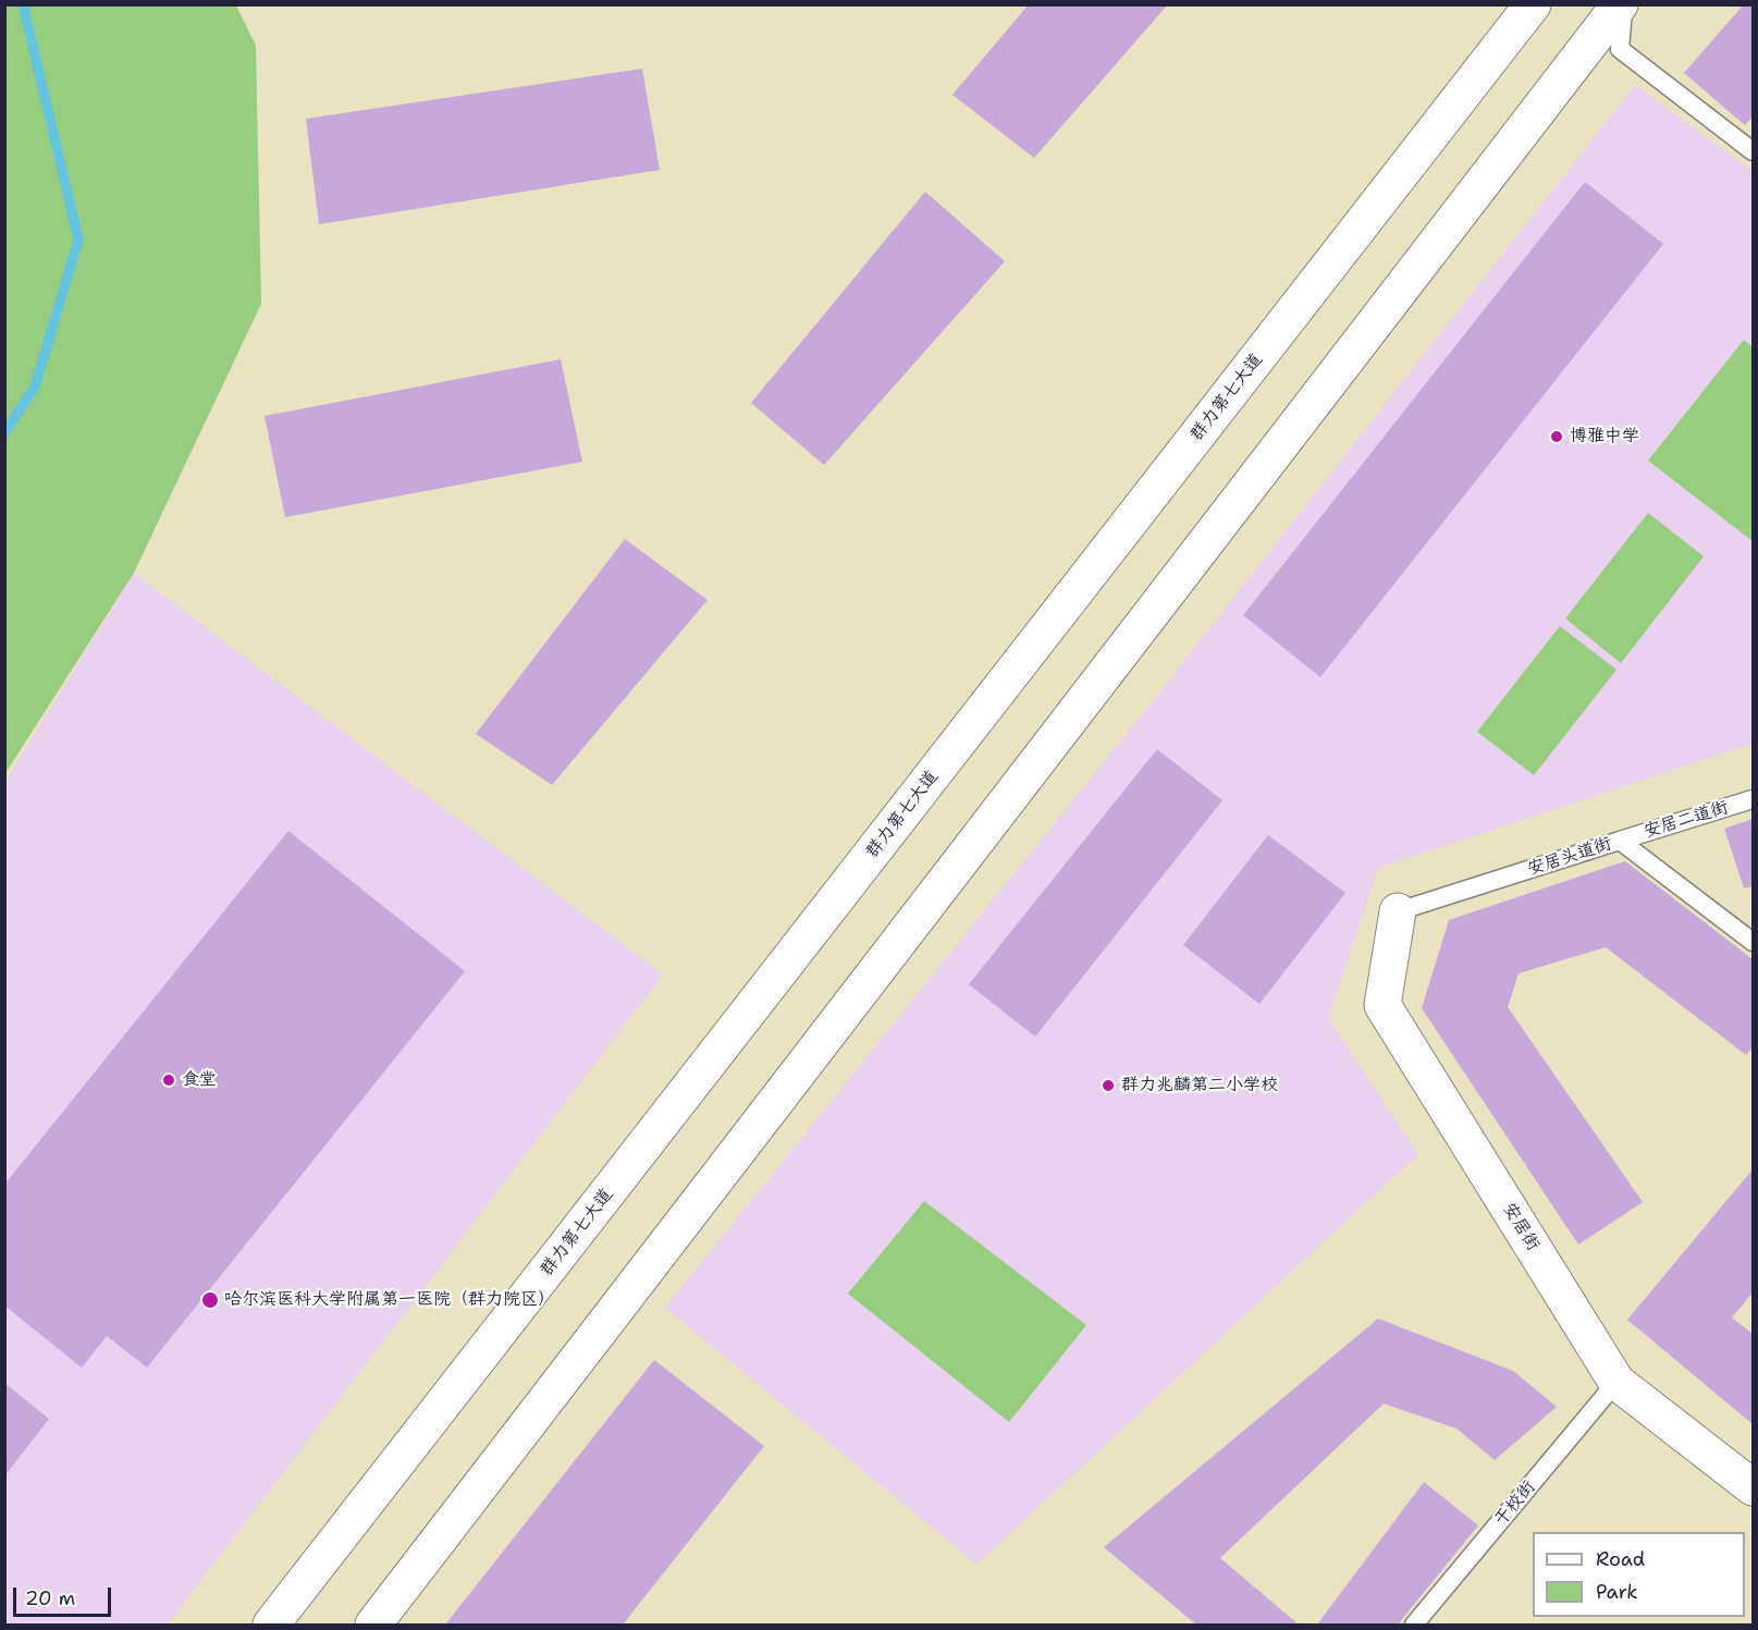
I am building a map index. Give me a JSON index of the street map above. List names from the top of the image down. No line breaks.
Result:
{"streets":{"main road":["群力第七大道","安居街"],"lane":["安居二道街","安居头道街","干校街"]},"crossings":[["安居二道街","安居头道街"],["安居头道街","安居街"],["安居街","干校街"]],"places":["博雅中学","食堂","群力兆麟第二小学校","哈尔滨医科大学附属第一医院（群力院区）"],"legend":["Road","Park"],"scale_bar":"20 m"}
